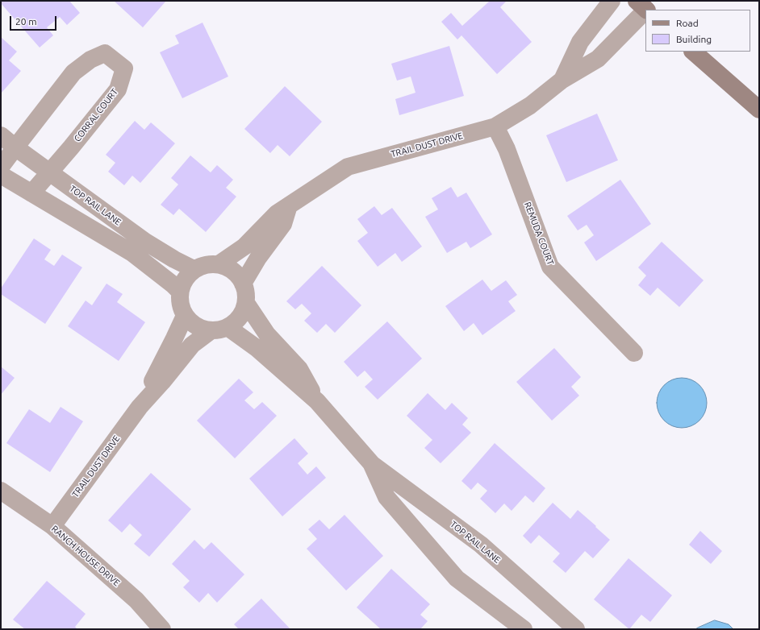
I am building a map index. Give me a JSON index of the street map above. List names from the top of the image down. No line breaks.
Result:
{"streets":{"street":["CORRAL COURT","TRAIL DUST DRIVE","TOP RAIL LANE","REMUDA COURT","RANCH HOUSE DRIVE"]},"crossings":[["CORRAL COURT","TOP RAIL LANE"],["TRAIL DUST DRIVE","TOP RAIL LANE"],["TRAIL DUST DRIVE","REMUDA COURT"],["TRAIL DUST DRIVE","RANCH HOUSE DRIVE"]],"legend":["Road","Building"],"scale_bar":"20 m"}
